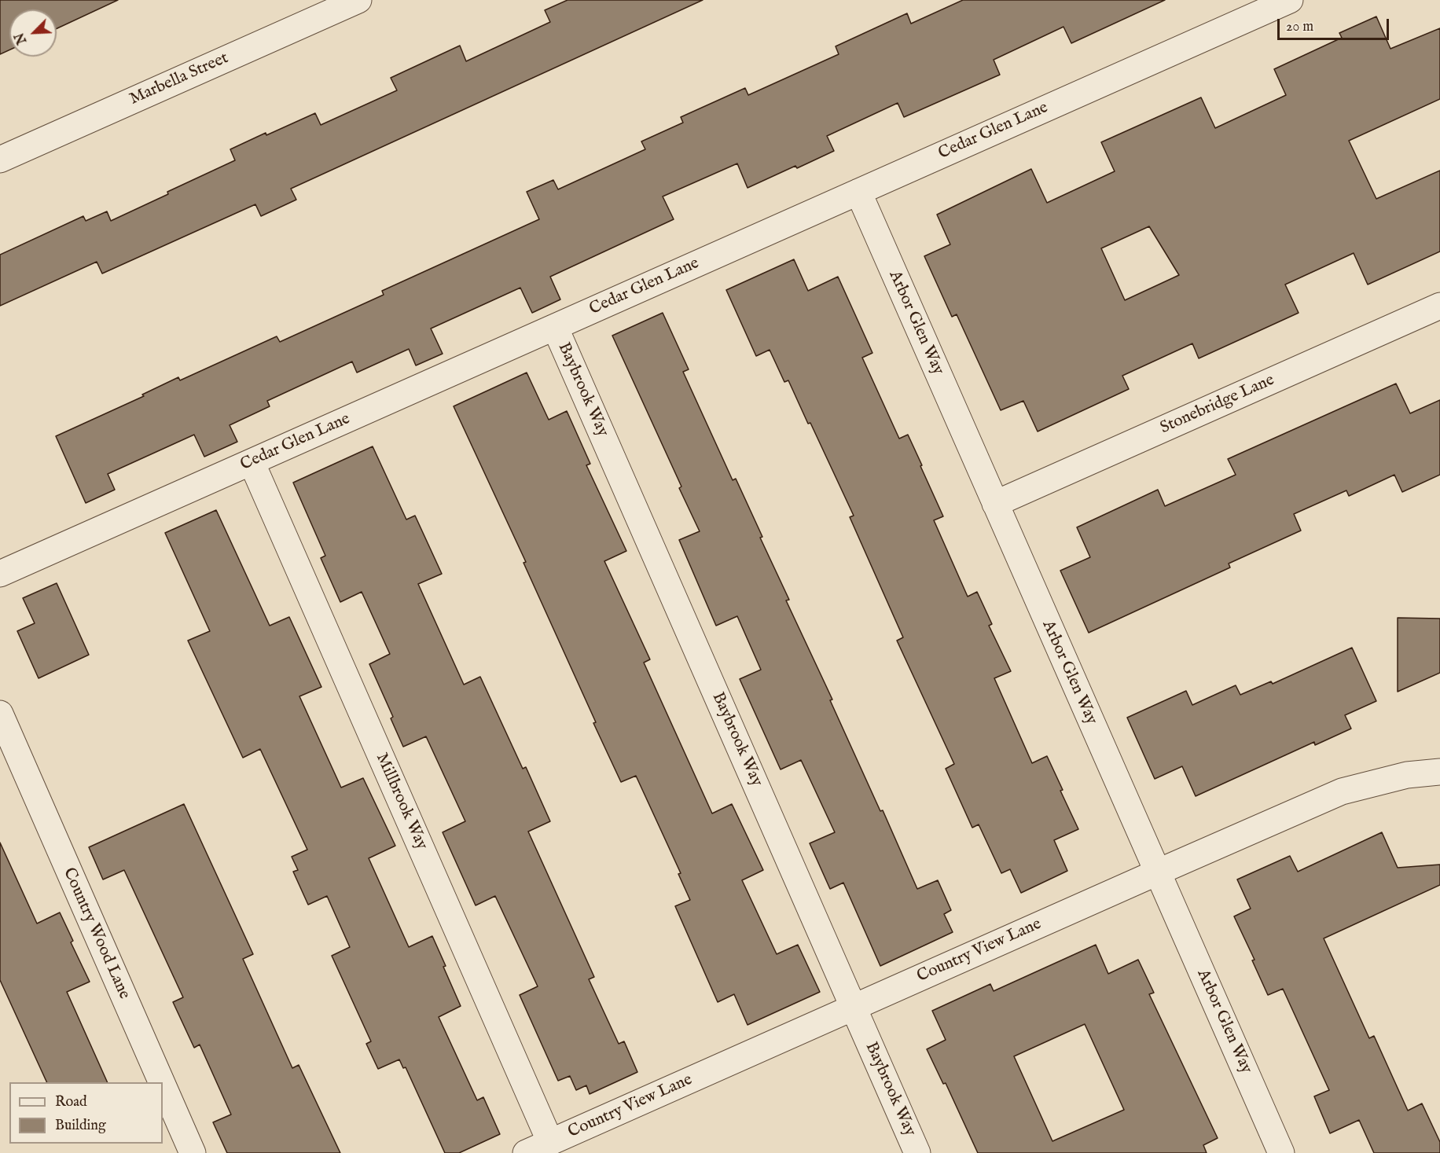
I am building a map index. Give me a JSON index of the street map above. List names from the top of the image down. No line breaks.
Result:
{"streets":{"street":["Marbella Street","Cedar Glen Lane","Arbor Glen Way","Baybrook Way","Stonebridge Lane","Millbrook Way","Country Wood Lane","Country View Lane"]},"crossings":[["Cedar Glen Lane","Arbor Glen Way"],["Cedar Glen Lane","Baybrook Way"],["Cedar Glen Lane","Millbrook Way"],["Arbor Glen Way","Stonebridge Lane"],["Arbor Glen Way","Country View Lane"],["Baybrook Way","Country View Lane"],["Millbrook Way","Country View Lane"]],"legend":["Road","Building"],"scale_bar":"20 m","north":"bottom left"}
